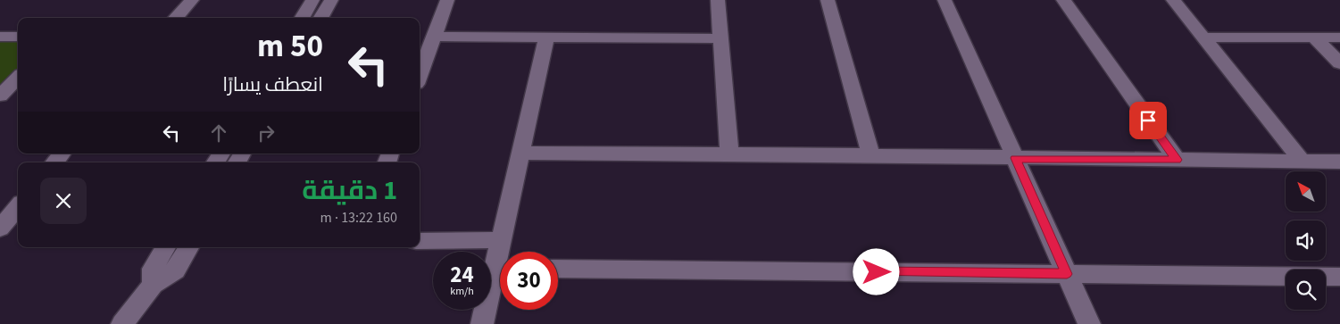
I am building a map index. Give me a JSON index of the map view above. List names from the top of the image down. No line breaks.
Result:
{"north":"top left","page":{"turn":["50 m","انعطف يسارًا"],"heading":["1 دقيقة","160 m · 13:22"],"speed":"24 km/h","limit":"30"}}
